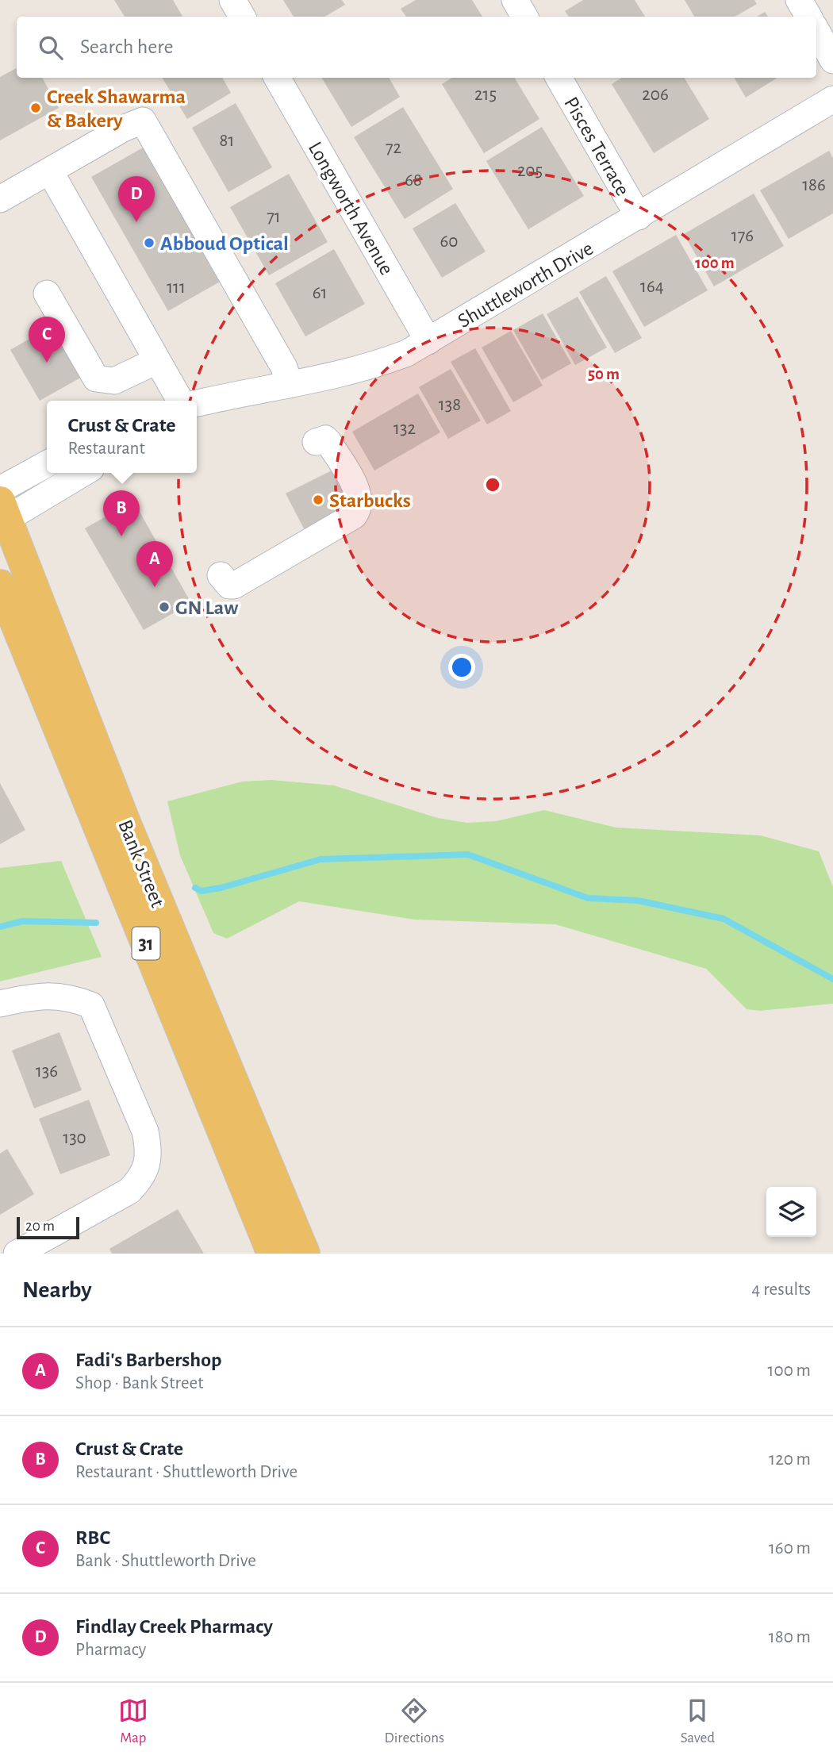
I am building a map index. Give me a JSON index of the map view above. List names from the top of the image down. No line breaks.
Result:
{"streets":{"main road":["Bank Street","31"],"street":["Pisces Terrace","Longworth Avenue","Shuttleworth Drive"]},"crossings":[["Pisces Terrace","Shuttleworth Drive"],["Longworth Avenue","Shuttleworth Drive"]],"places":["Creek Shawarma & Bakery","Abboud Optical","Starbucks","GN Law"],"house_numbers":["215","206","81","72","205","68","186","71","176","60","164","111","61","138","132","136","130"],"scale_bar":"20 m","page":{"search":"Search here","pins":["D","C","B","A"],"popup":["Crust & Crate","Restaurant"],"scale":"20 m","heading":["Nearby","4 results"],"list":[{"mark":"A","name":"Fadi's Barbershop","note":"Shop · Bank Street","value":"100 m"},{"mark":"B","name":"Crust & Crate","note":"Restaurant · Shuttleworth Drive","value":"120 m"},{"mark":"C","name":"RBC","note":"Bank · Shuttleworth Drive","value":"160 m"},{"mark":"D","name":"Findlay Creek Pharmacy","note":"Pharmacy","value":"180 m"}],"nav":["Map","Directions","Saved"]},"rings":["100 m","50 m"]}
